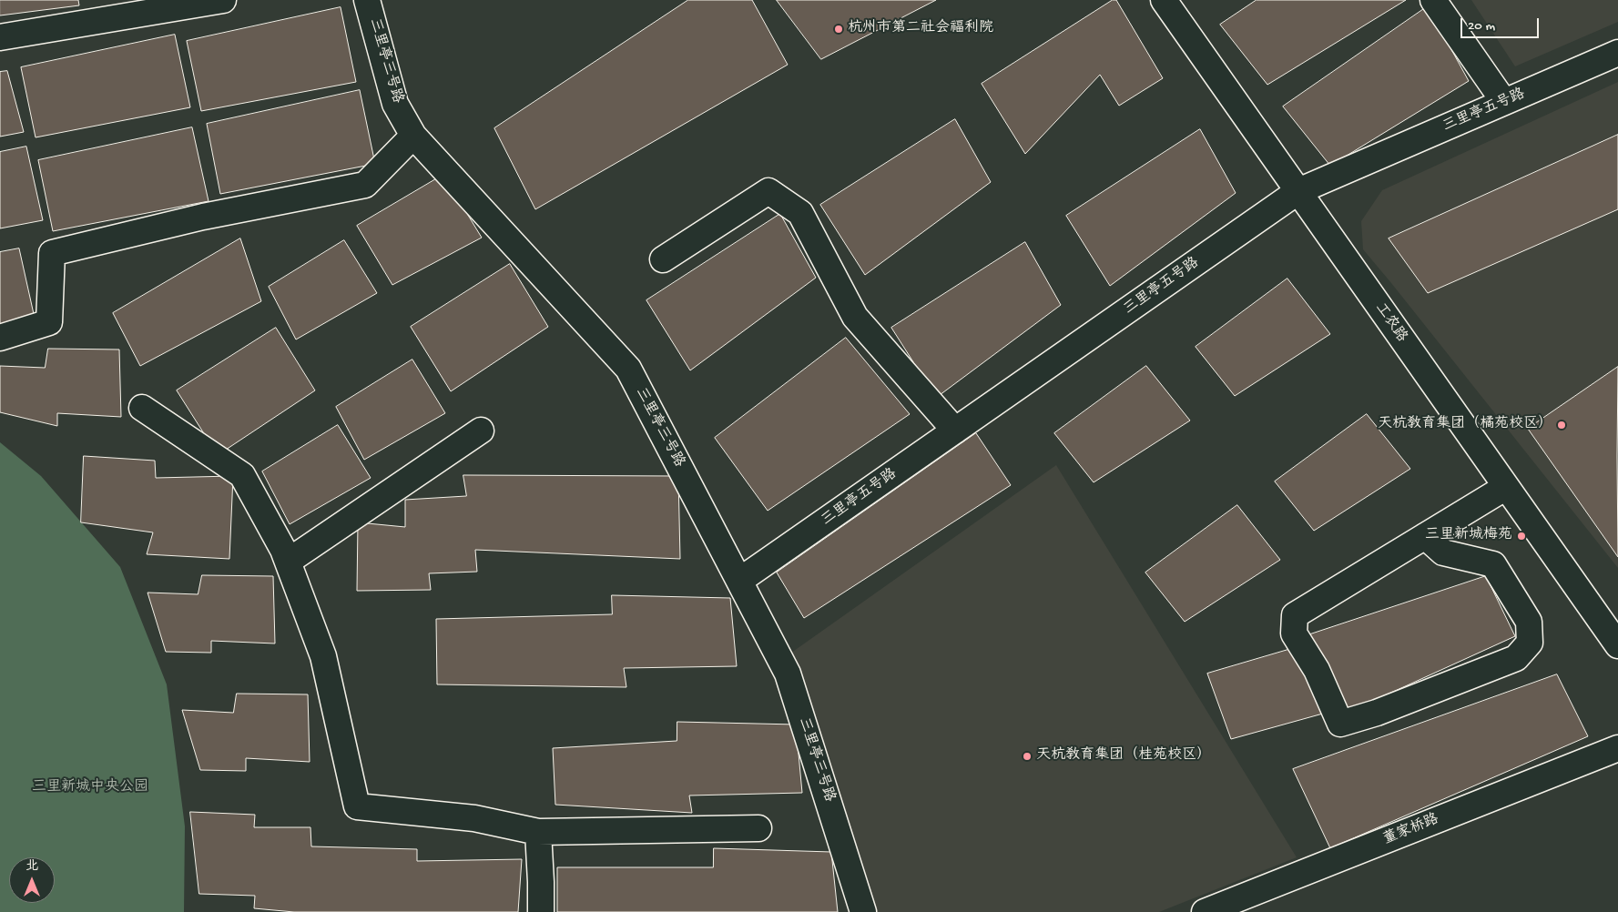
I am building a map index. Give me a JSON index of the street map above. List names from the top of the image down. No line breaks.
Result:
{"streets":{"street":["三里亭三号路","三里亭五号路","工农路","董家桥路"]},"crossings":[["三里亭三号路","三里亭五号路"],["三里亭五号路","工农路"]],"parks":["三里新城中央公园"],"places":["杭州市第二社会福利院","天杭教育集团（橘苑校区）","三里新城梅苑","天杭教育集团（桂苑校区）"],"scale_bar":"20 m","north":"top"}
